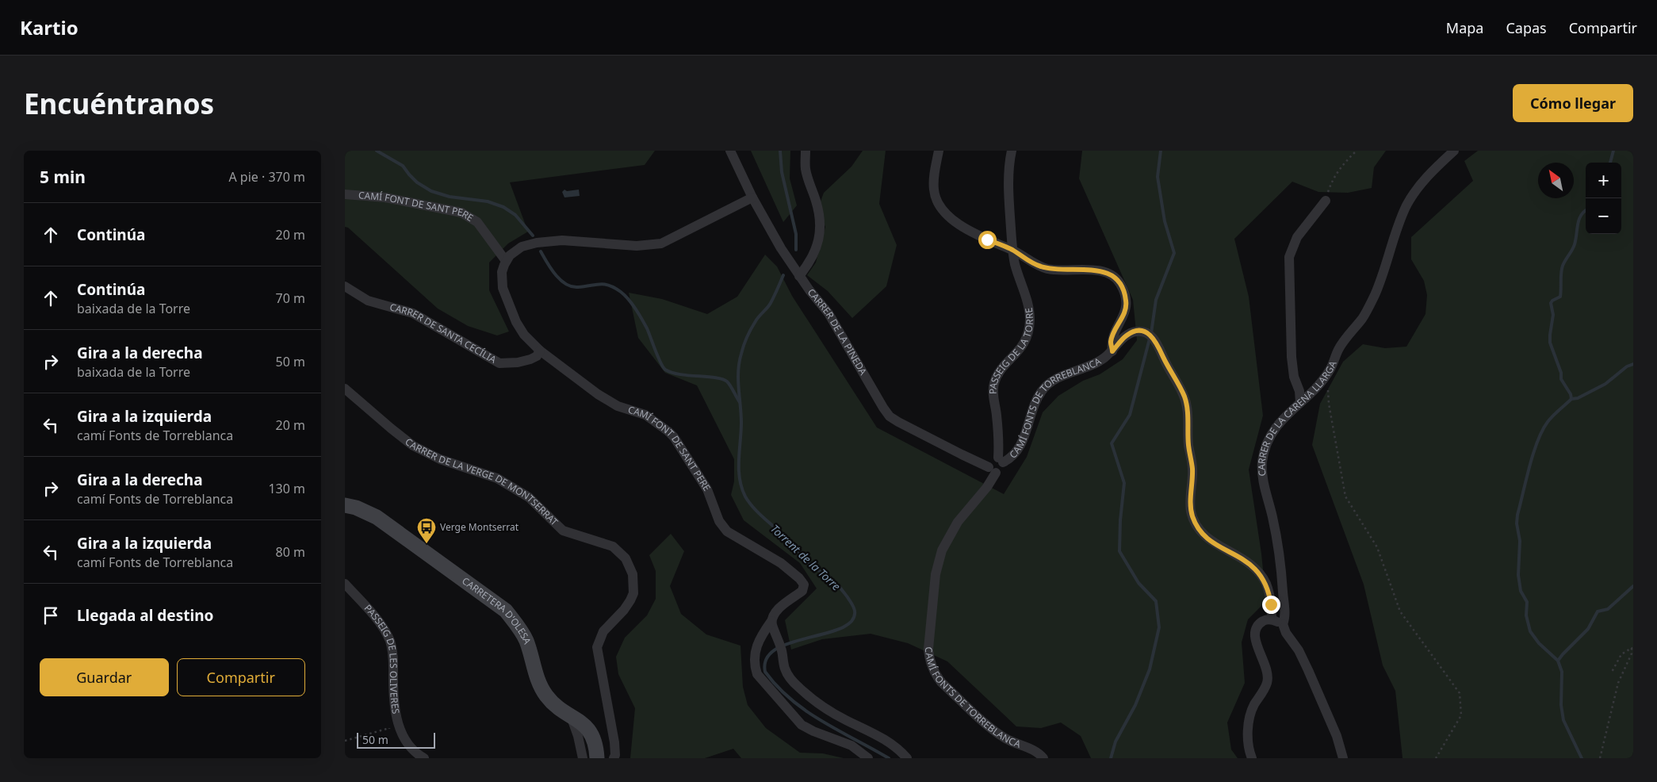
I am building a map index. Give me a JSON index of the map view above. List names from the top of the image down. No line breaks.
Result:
{"streets":{"street":["CAMÍ FONT DE SANT PERE","CARRER DE LA PINEDA","CARRER DE SANTA CECÍLIA","PASSEIG DE LA TORRE","CAMÍ FONTS DE TORREBLANCA","CARRER DE LA CARENA LLARGA","CARRER DE LA VERGE DE MONTSERRAT","CARRETERA D'OLESA","PASSEIG DE LES OLIVERES"]},"crossings":[["CAMÍ FONT DE SANT PERE","CARRER DE SANTA CECÍLIA"],["CARRER DE LA PINEDA","CAMÍ FONTS DE TORREBLANCA"],["PASSEIG DE LA TORRE","CAMÍ FONTS DE TORREBLANCA"]],"water":["Torrent de la Torre"],"places":{"bus stop":["Verge Montserrat"]},"scale_bar":"50 m","north":"top left","page":{"header":"Kartio","nav":["Mapa","Capas","Compartir"],"buttons":["Cómo llegar",["Guardar","Compartir"]],"title":"Encuéntranos","heading":["5 min","A pie · 370 m"],"map_buttons":["+","−"],"list":[["Continúa","20 m"],["Continúa","baixada de la Torre","70 m"],["Gira a la derecha","baixada de la Torre","50 m"],["Gira a la izquierda","camí Fonts de Torreblanca","20 m"],["Gira a la derecha","camí Fonts de Torreblanca","130 m"],["Gira a la izquierda","camí Fonts de Torreblanca","80 m"],"Llegada al destino"],"scale":"50 m"}}
